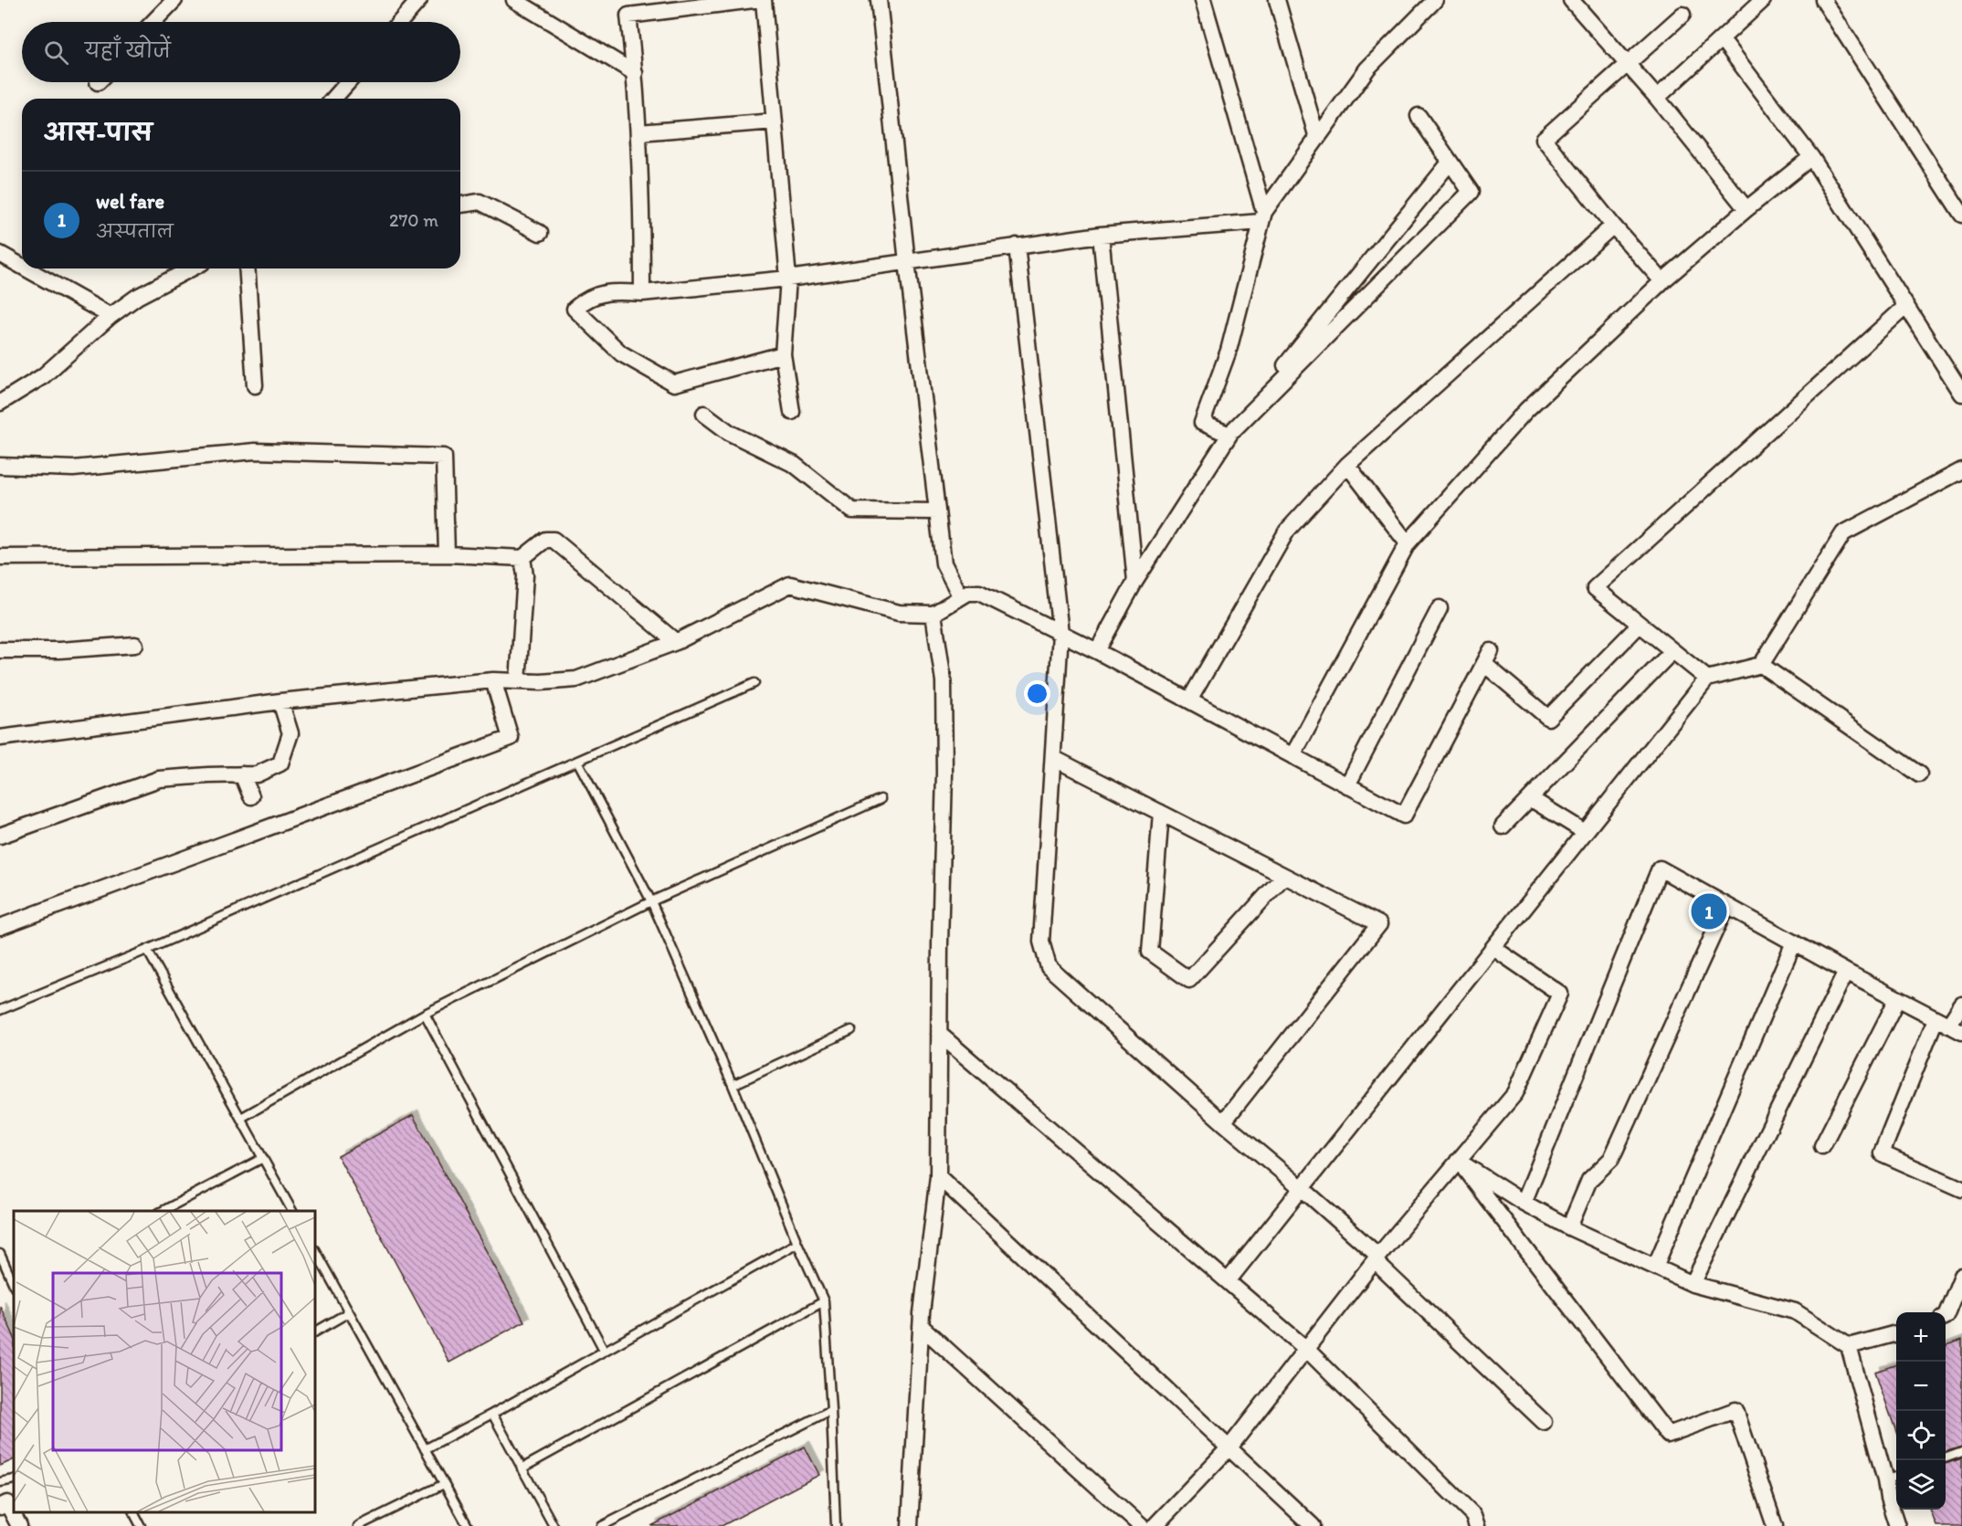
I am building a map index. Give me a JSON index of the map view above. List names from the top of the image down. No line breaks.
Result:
{"page":{"search":"यहाँ खोजें","heading":"आस-पास","list":[{"mark":"1","name":"wel fare","note":"अस्पताल","value":"270 m"}],"pins":"1","map_buttons":["+","−"]}}
